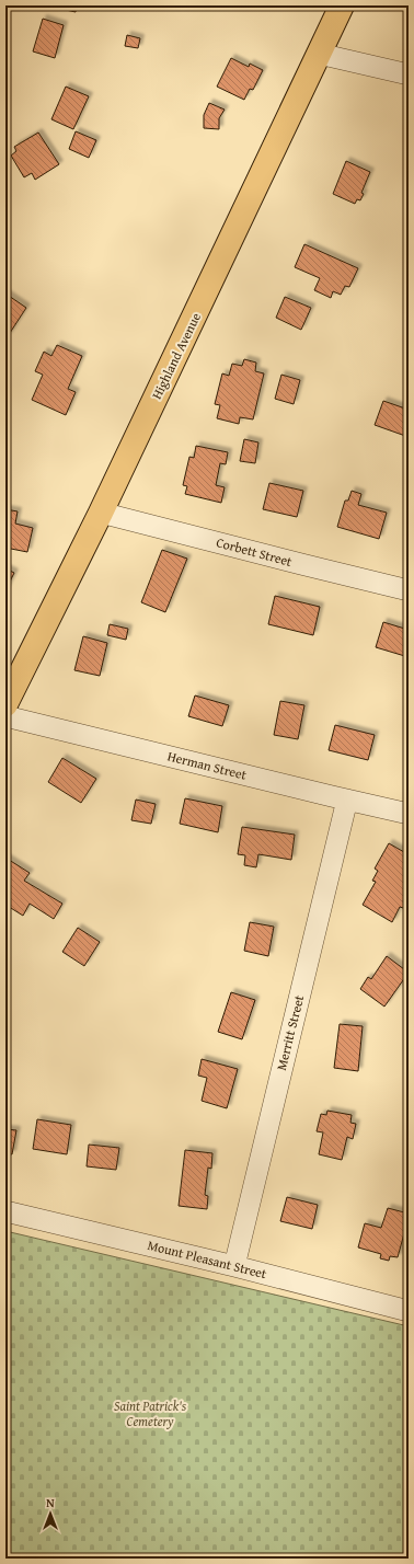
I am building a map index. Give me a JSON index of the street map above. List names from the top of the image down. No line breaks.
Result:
{"streets":{"main road":["Highland Avenue"],"street":["Corbett Street","Herman Street","Merritt Street","Mount Pleasant Street"]},"crossings":[["Highland Avenue","Corbett Street"],["Herman Street","Merritt Street"],["Merritt Street","Mount Pleasant Street"]],"parks":["Saint Patrick's Cemetery"],"north":"top"}
